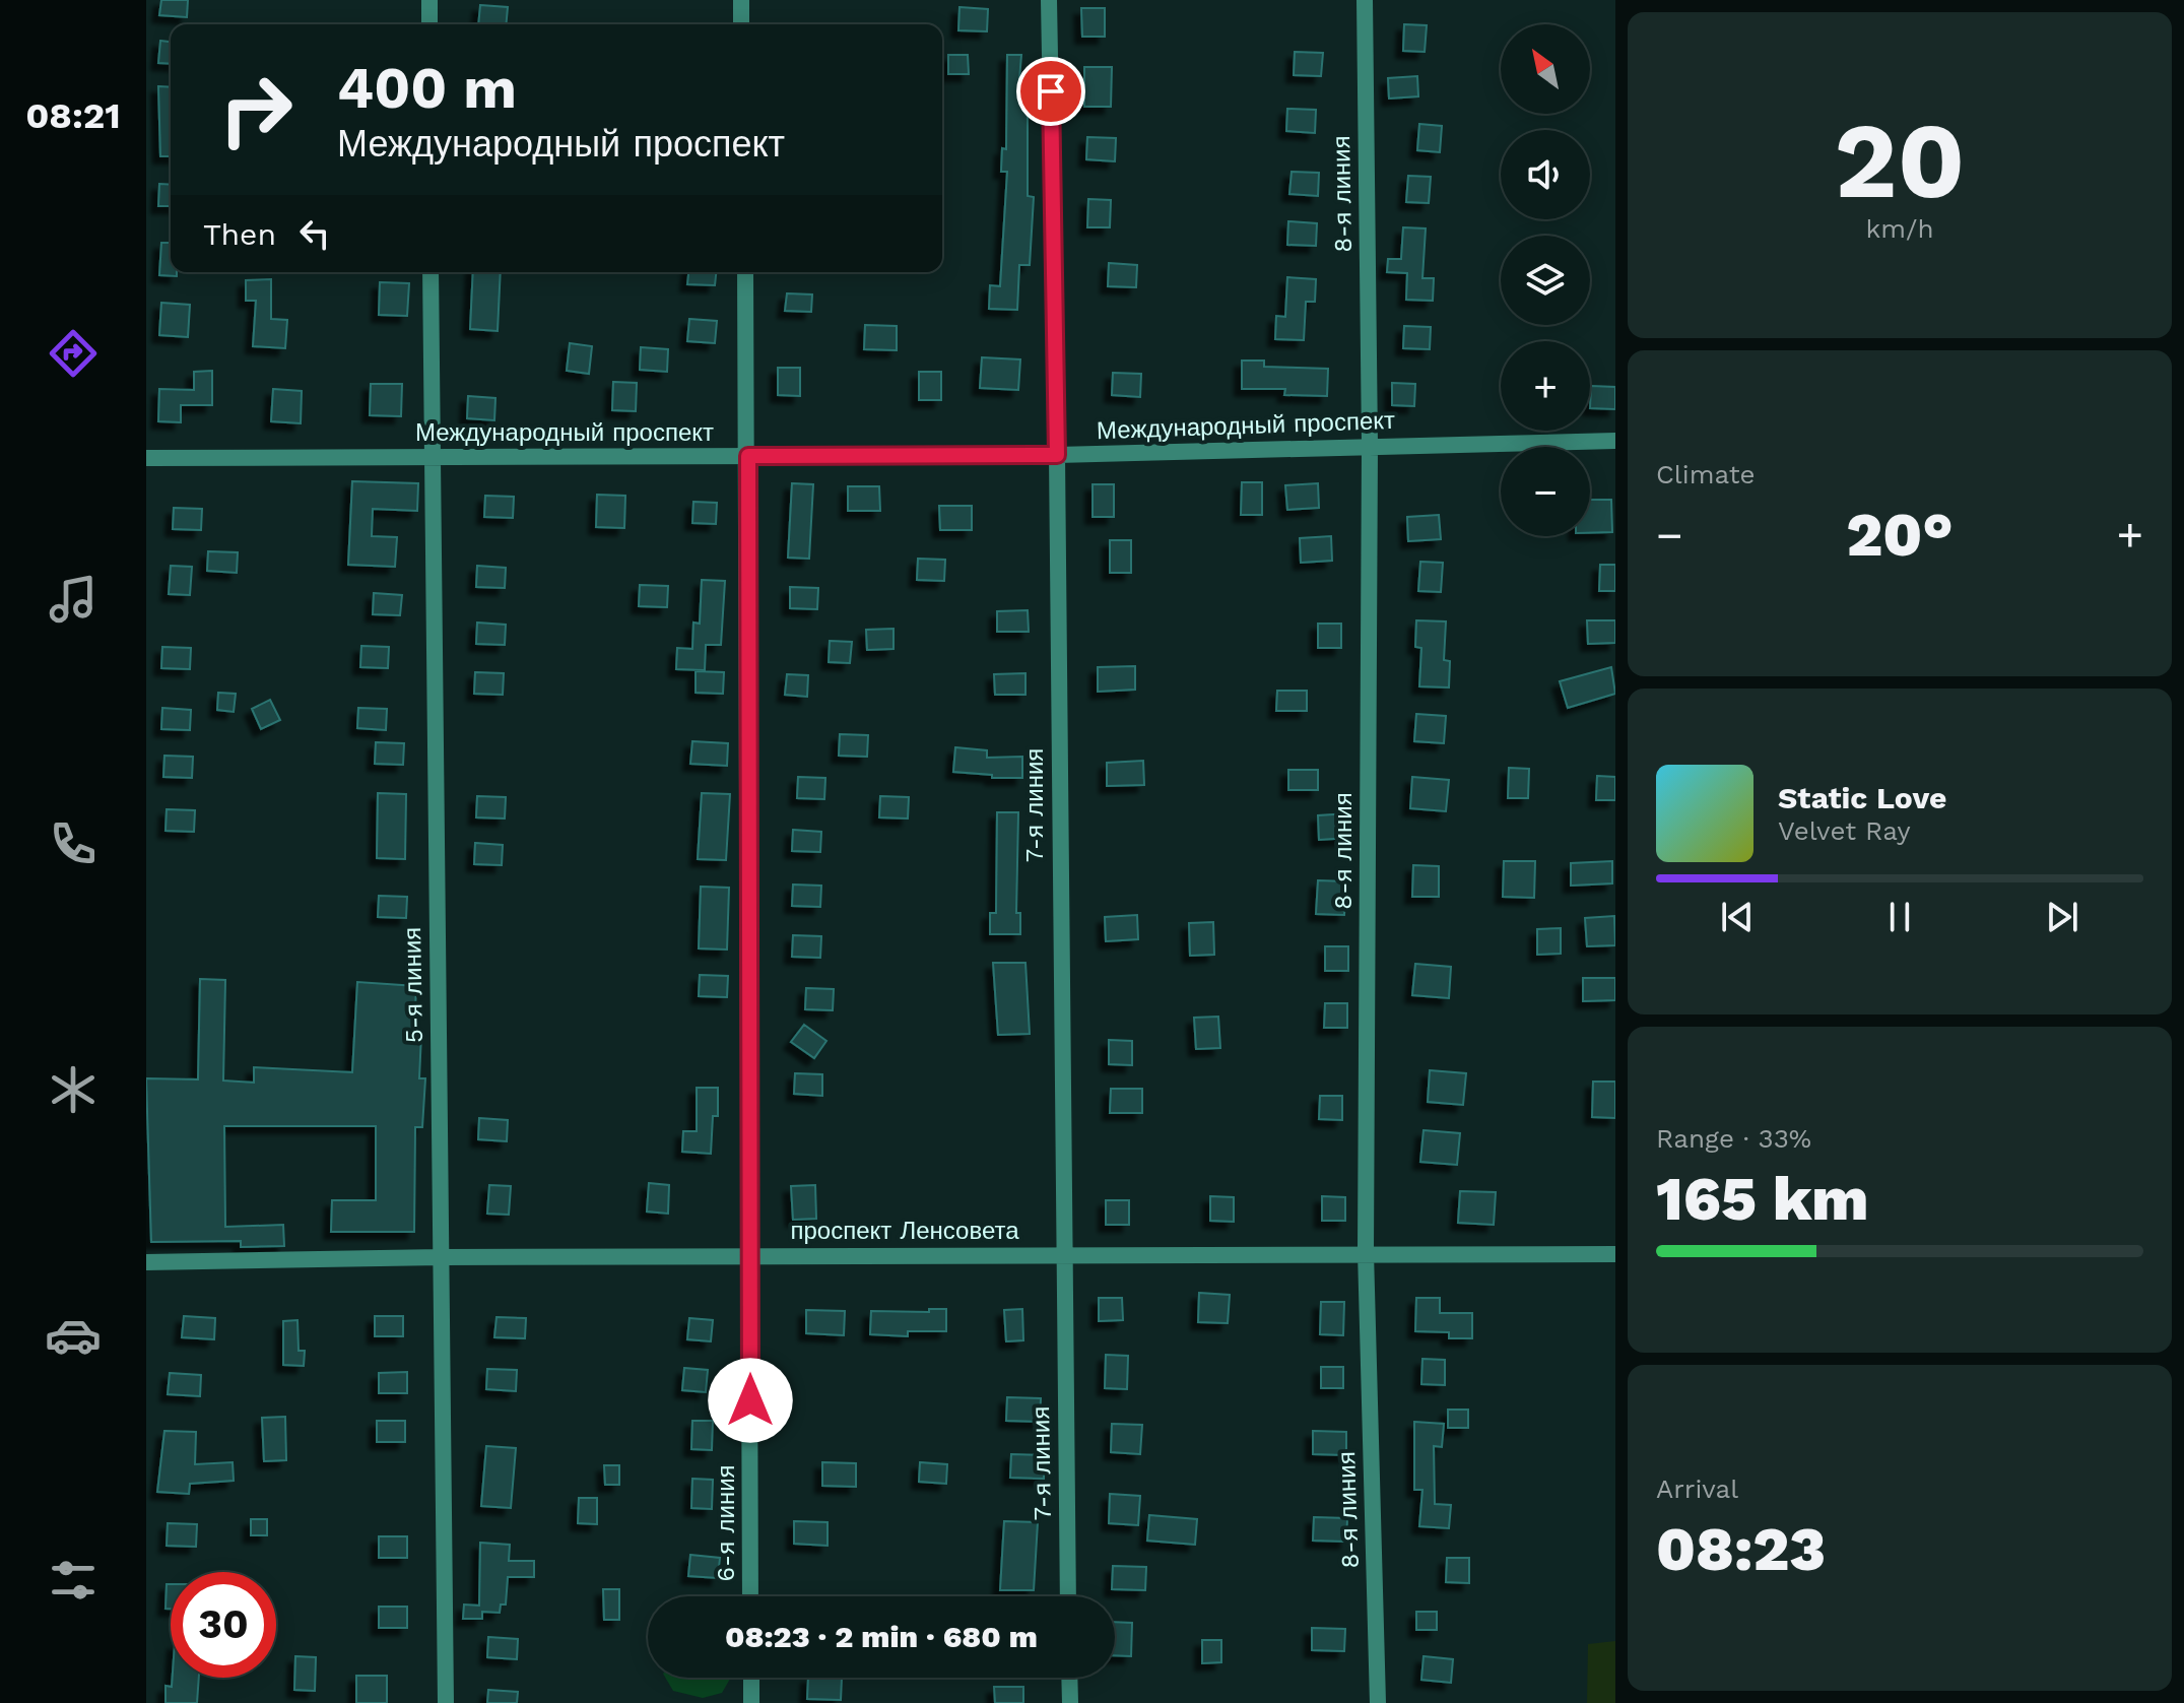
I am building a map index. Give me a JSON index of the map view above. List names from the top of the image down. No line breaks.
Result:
{"streets":{"street":["8-я линия","Международный проспект","7-я линия","5-я линия","проспект Ленсовета","6-я линия"]},"crossings":[["8-я линия","Международный проспект"],["8-я линия","проспект Ленсовета"],["Международный проспект","7-я линия"],["Международный проспект","5-я линия"],["Международный проспект","6-я линия"],["7-я линия","проспект Ленсовета"],["5-я линия","проспект Ленсовета"],["проспект Ленсовета","6-я линия"]],"north":"top left","page":{"tabs":"08:21","tile":[["20","km/h"],"Climate",["Range · 33%","165 km"],["Arrival","08:23"]],"map_buttons":["+","−"],"turn":["400 m","Международный проспект"],"then":"Then","heat":["−","20°","+"],"song":["Static Love","Velvet Ray"],"limit":"30","trip":"08:23 · 2 min · 680 m"}}
